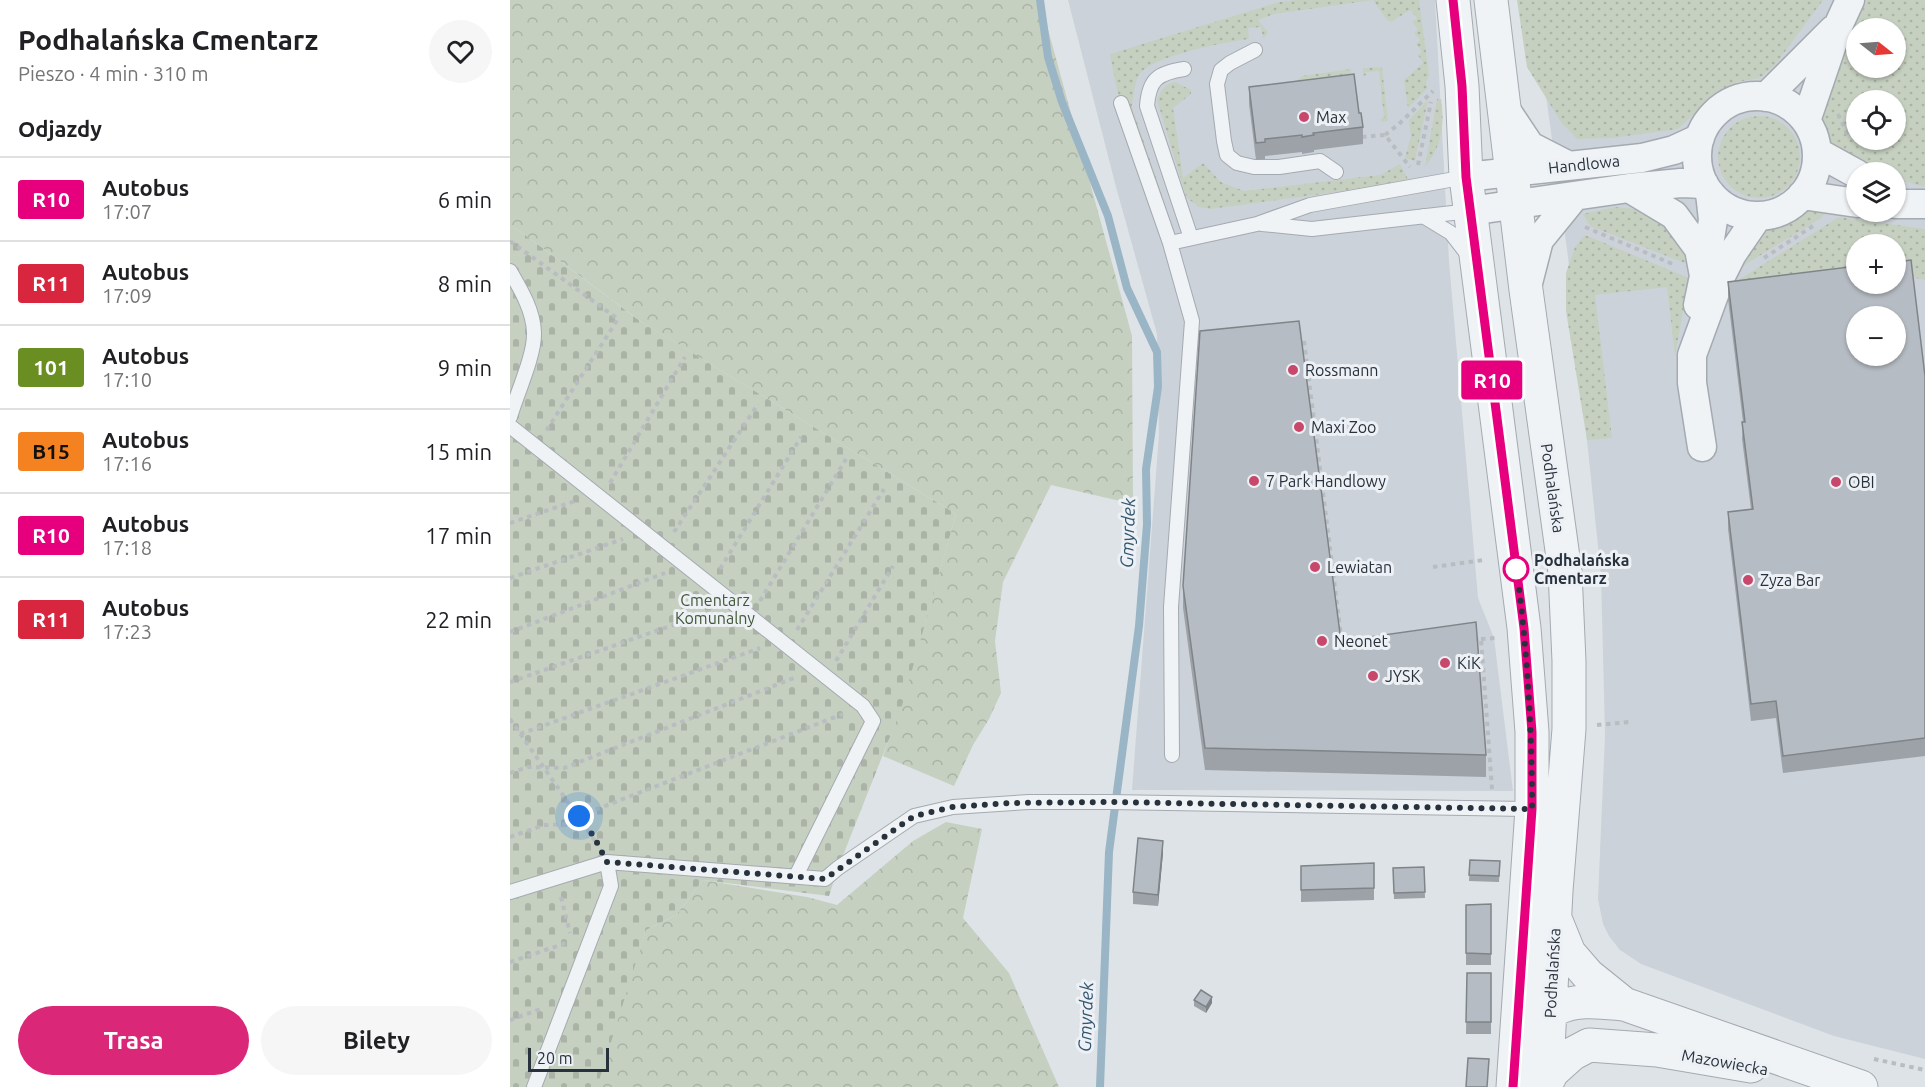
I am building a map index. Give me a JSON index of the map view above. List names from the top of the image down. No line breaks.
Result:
{"streets":{"street":["Handlowa","Podhalańska","Mazowiecka"]},"crossings":[["Handlowa","Podhalańska"],["Podhalańska","Mazowiecka"]],"water":["Gmyrdek"],"parks":["Cmentarz Komunalny"],"places":["Max","Rossmann","Maxi Zoo","7 Park Handlowy","OBI","Lewiatan","Podhalańska Cmentarz","Zyza Bar","Neonet","KiK","JYSK"],"lines":["bus line R10"],"scale_bar":"20 m","north":"right","page":{"heading":[["Podhalańska Cmentarz","Pieszo · 4 min · 310 m"],"Odjazdy"],"on_map":"R10","map_buttons":["+","−"],"list":[{"mark":"R10","name":"Autobus","note":"17:07","value":"6 min"},{"mark":"R11","name":"Autobus","note":"17:09","value":"8 min"},{"mark":"101","name":"Autobus","note":"17:10","value":"9 min"},{"mark":"B15","name":"Autobus","note":"17:16","value":"15 min"},{"mark":"R10","name":"Autobus","note":"17:18","value":"17 min"},{"mark":"R11","name":"Autobus","note":"17:23","value":"22 min"}],"buttons":["Trasa","Bilety"],"scale":"20 m"}}
